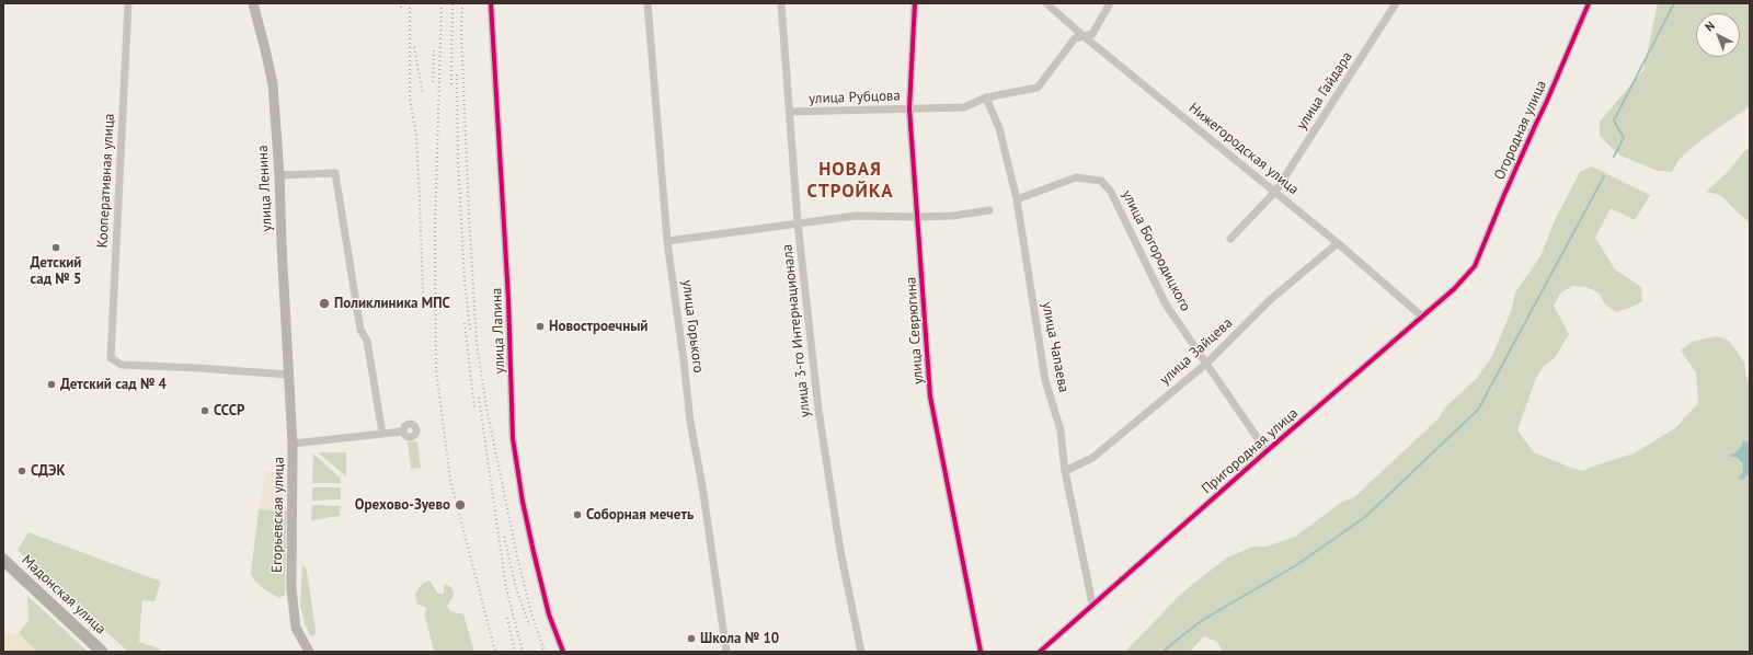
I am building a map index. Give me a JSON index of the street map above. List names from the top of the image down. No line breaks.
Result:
{"streets":{"highway":["Мадонская улица"],"main road":["улица Ленина","Егорьевская улица"],"street":["улица Гайдара","улица Рубцова","Огородная улица","Нижегородская улица","Кооперативная улица","улица Богородицкого","улица Горького","улица Лапина","улица 3-го Интернационала","улица Севрюгина","улица Чапаева","улица Зайцева","Пригородная улица"]},"crossings":[["улица Гайдара","Нижегородская улица"],["улица Рубцова","Нижегородская улица"],["улица Рубцова","улица 3-го Интернационала"],["улица Рубцова","улица Севрюгина"],["улица Рубцова","улица Чапаева"],["Огородная улица","Пригородная улица"],["Нижегородская улица","улица Зайцева"],["Нижегородская улица","Пригородная улица"],["Кооперативная улица","улица Ленина"],["Кооперативная улица","Егорьевская улица"],["улица Ленина","Егорьевская улица"],["улица Богородицкого","улица Чапаева"],["улица Богородицкого","улица Зайцева"],["улица Богородицкого","Пригородная улица"],["улица Чапаева","улица Зайцева"],["улица Чапаева","Пригородная улица"]],"districts":["НОВАЯ СТРОЙКА"],"places":["Детский сад № 5","Поликлиника МПС","Новостроечный","Детский сад № 4","СССР","СДЭК","Орехово-Зуево","Соборная мечеть","Школа № 10"],"north":"top left"}
